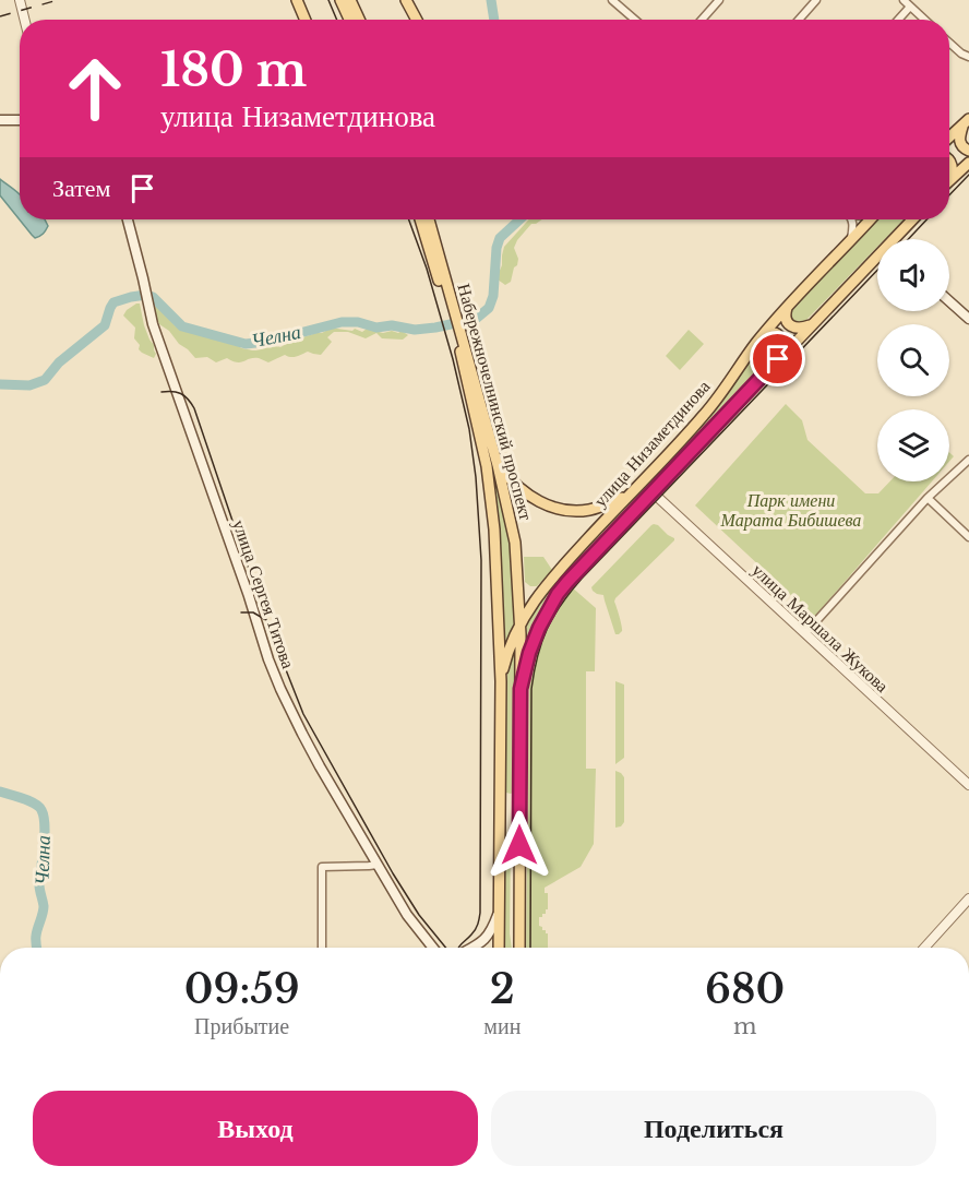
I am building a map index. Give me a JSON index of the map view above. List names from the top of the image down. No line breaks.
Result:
{"streets":{"main road":["Набережночелнинский проспект","улица Низаметдинова","улица Сергея Титова"],"street":["улица Маршала Жукова"]},"crossings":[["Набережночелнинский проспект","улица Низаметдинова"],["улица Низаметдинова","улица Маршала Жукова"]],"water":["Челна"],"parks":["Парк имени Марата Бибишева"],"page":{"turn":["180 m","улица Низаметдинова"],"then":"Затем","eta":["09:59","Прибытие","2","мин","680","m"],"buttons":["Выход","Поделиться"]}}
